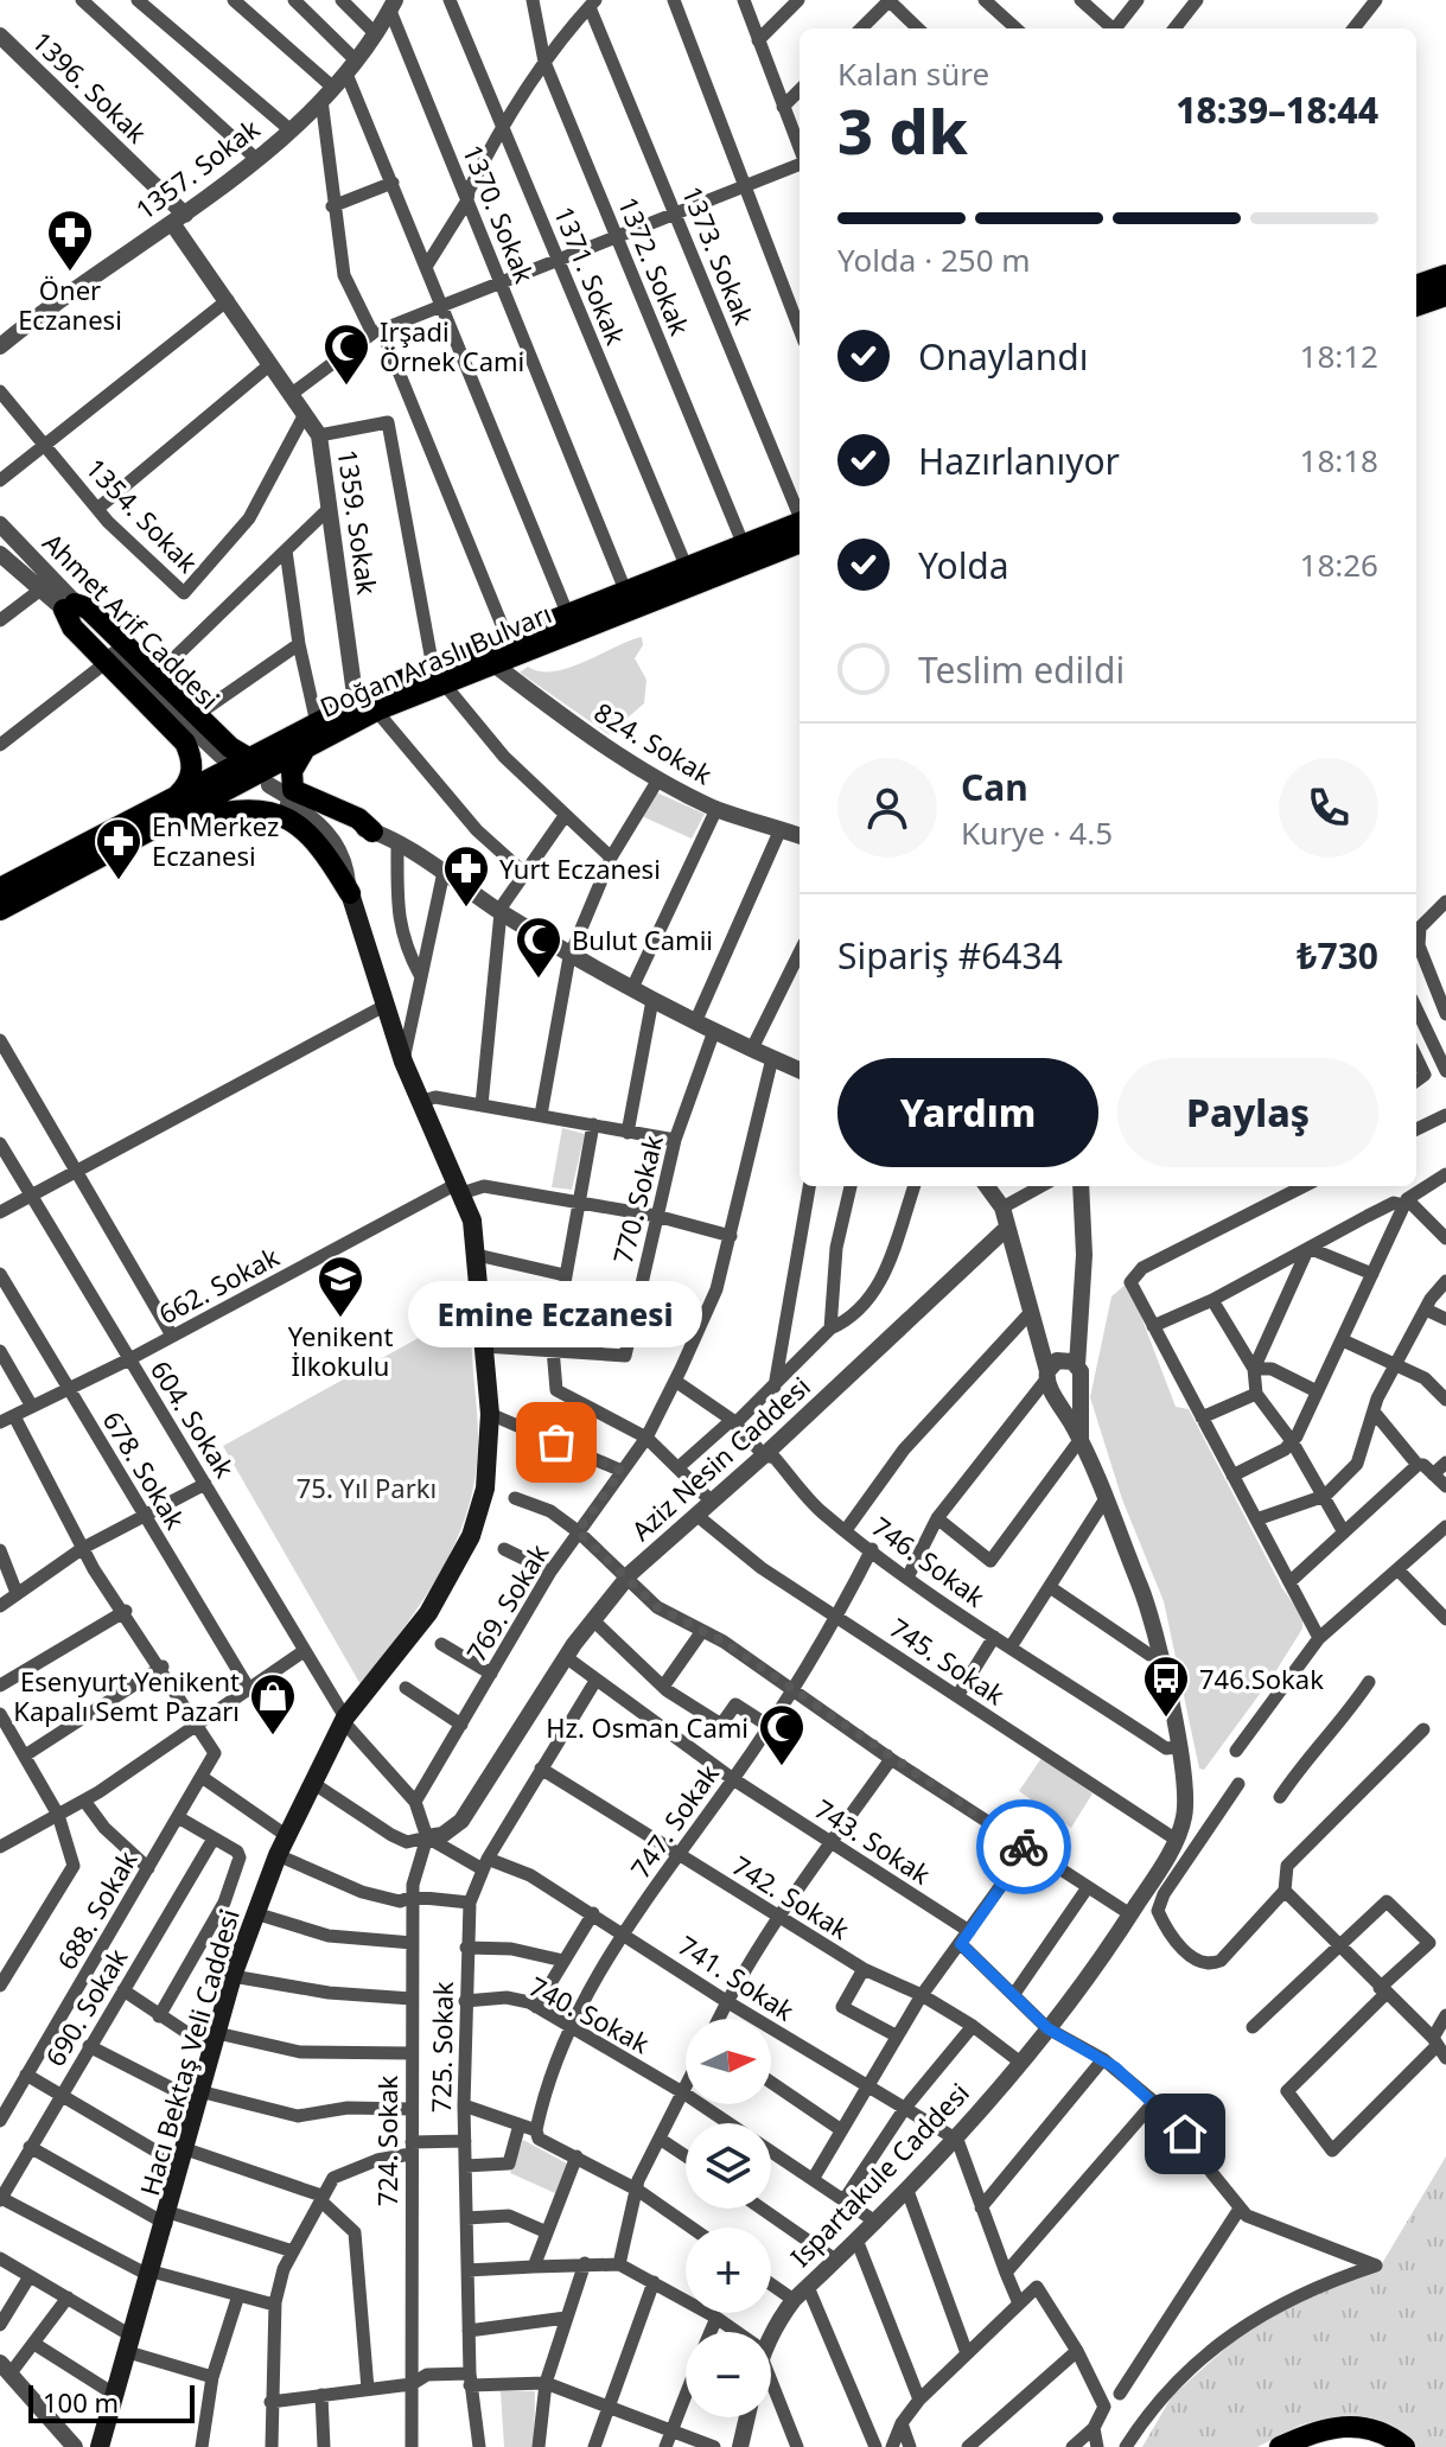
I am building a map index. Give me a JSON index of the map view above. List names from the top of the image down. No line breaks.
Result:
{"streets":{"main road":["Doğan Araslı Bulvarı","Hacı Bektaş Veli Caddesi"],"street":["1396. Sokak","1357. Sokak","1370. Sokak","1373. Sokak","1372. Sokak","1371. Sokak","1354. Sokak","1359. Sokak","Ahmet Arif Caddesi","824. Sokak","770. Sokak","662. Sokak","604. Sokak","Aziz Nesin Caddesi","678. Sokak","746. Sokak","769. Sokak","745. Sokak","747. Sokak","743. Sokak","742. Sokak","688. Sokak","741. Sokak","690. Sokak","740. Sokak","725. Sokak","724. Sokak","Ispartakule Caddesi"]},"crossings":[["1396. Sokak","1357. Sokak"],["1396. Sokak","1359. Sokak"],["1357. Sokak","1370. Sokak"],["1357. Sokak","1359. Sokak"],["1370. Sokak","Doğan Araslı Bulvarı"],["1372. Sokak","Doğan Araslı Bulvarı"],["1371. Sokak","Doğan Araslı Bulvarı"],["1354. Sokak","1359. Sokak"],["1359. Sokak","Doğan Araslı Bulvarı"],["Doğan Araslı Bulvarı","824. Sokak"],["770. Sokak","Hacı Bektaş Veli Caddesi"],["662. Sokak","604. Sokak"],["662. Sokak","678. Sokak"],["662. Sokak","Hacı Bektaş Veli Caddesi"],["604. Sokak","769. Sokak"],["604. Sokak","Hacı Bektaş Veli Caddesi"],["Aziz Nesin Caddesi","746. Sokak"],["Aziz Nesin Caddesi","745. Sokak"],["Aziz Nesin Caddesi","743. Sokak"],["Aziz Nesin Caddesi","741. Sokak"],["Aziz Nesin Caddesi","724. Sokak"],["Aziz Nesin Caddesi","Ispartakule Caddesi"],["746. Sokak","769. Sokak"],["746. Sokak","747. Sokak"],["746. Sokak","Ispartakule Caddesi"],["745. Sokak","747. Sokak"],["745. Sokak","Ispartakule Caddesi"],["747. Sokak","743. Sokak"],["747. Sokak","742. Sokak"],["747. Sokak","741. Sokak"],["747. Sokak","740. Sokak"],["743. Sokak","725. Sokak"],["742. Sokak","725. Sokak"],["742. Sokak","Ispartakule Caddesi"],["741. Sokak","725. Sokak"],["741. Sokak","Hacı Bektaş Veli Caddesi"],["741. Sokak","724. Sokak"],["741. Sokak","Ispartakule Caddesi"],["740. Sokak","725. Sokak"],["740. Sokak","Ispartakule Caddesi"]],"parks":["75. Yıl Parkı"],"places":{"pharmacy":["Öner Eczanesi","En Merkez Eczanesi","Yurt Eczanesi"],"mosque":["Irşadi Örnek Cami","Bulut Camii","Hz. Osman Cami"],"school or university":["Yenikent İlkokulu"],"other":["Emine Eczanesi"],"bus stop":["746.Sokak"],"shop":["Esenyurt Yenikent Kapalı Semt Pazarı"]},"scale_bar":"100 m","north":"right","page":{"heading":["3 dk","Kalan süre","18:39–18:44"],"panel":["Can","Kurye · 4.5","Sipariş #6434","₺730"],"bar":"Yolda · 250 m","list":[["Onaylandı","18:12"],["Hazırlanıyor","18:18"],["Yolda","18:26"],"Teslim edildi"],"buttons":["Yardım","Paylaş"],"bubble":"Emine Eczanesi","map_buttons":["+","−"],"scale":"100 m"}}
